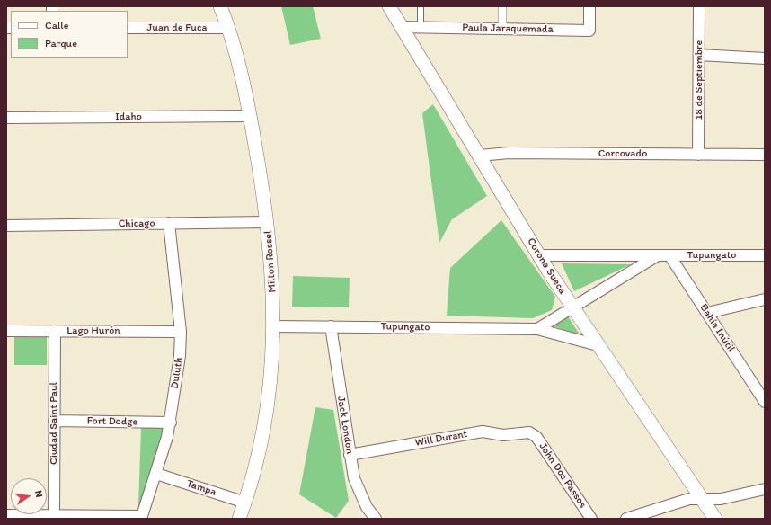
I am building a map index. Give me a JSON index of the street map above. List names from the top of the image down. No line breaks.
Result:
{"streets":{"street":["Juan de Fuca","Paula Jaraquemada","18 de Septiembre","Idaho","Corcovado","Chicago","Tupungato","Milton Rossel","Corona Sueca","Bahía Inútil","Lago Hurón","Duluth","Fort Dodge","Ciudad Saint Paul","Jack London","Will Durant","John Dos Passos","Tampa"]},"crossings":[["Juan de Fuca","Milton Rossel"],["Paula Jaraquemada","Corona Sueca"],["18 de Septiembre","Corcovado"],["Idaho","Milton Rossel"],["Corcovado","Corona Sueca"],["Chicago","Milton Rossel"],["Chicago","Duluth"],["Tupungato","Milton Rossel"],["Tupungato","Corona Sueca"],["Tupungato","Bahía Inútil"],["Tupungato","Jack London"],["Milton Rossel","Tampa"],["Lago Hurón","Duluth"],["Lago Hurón","Ciudad Saint Paul"],["Duluth","Fort Dodge"],["Duluth","Tampa"],["Fort Dodge","Ciudad Saint Paul"],["Jack London","Will Durant"],["Will Durant","John Dos Passos"]],"legend":["Calle","Parque"],"north":"right"}
